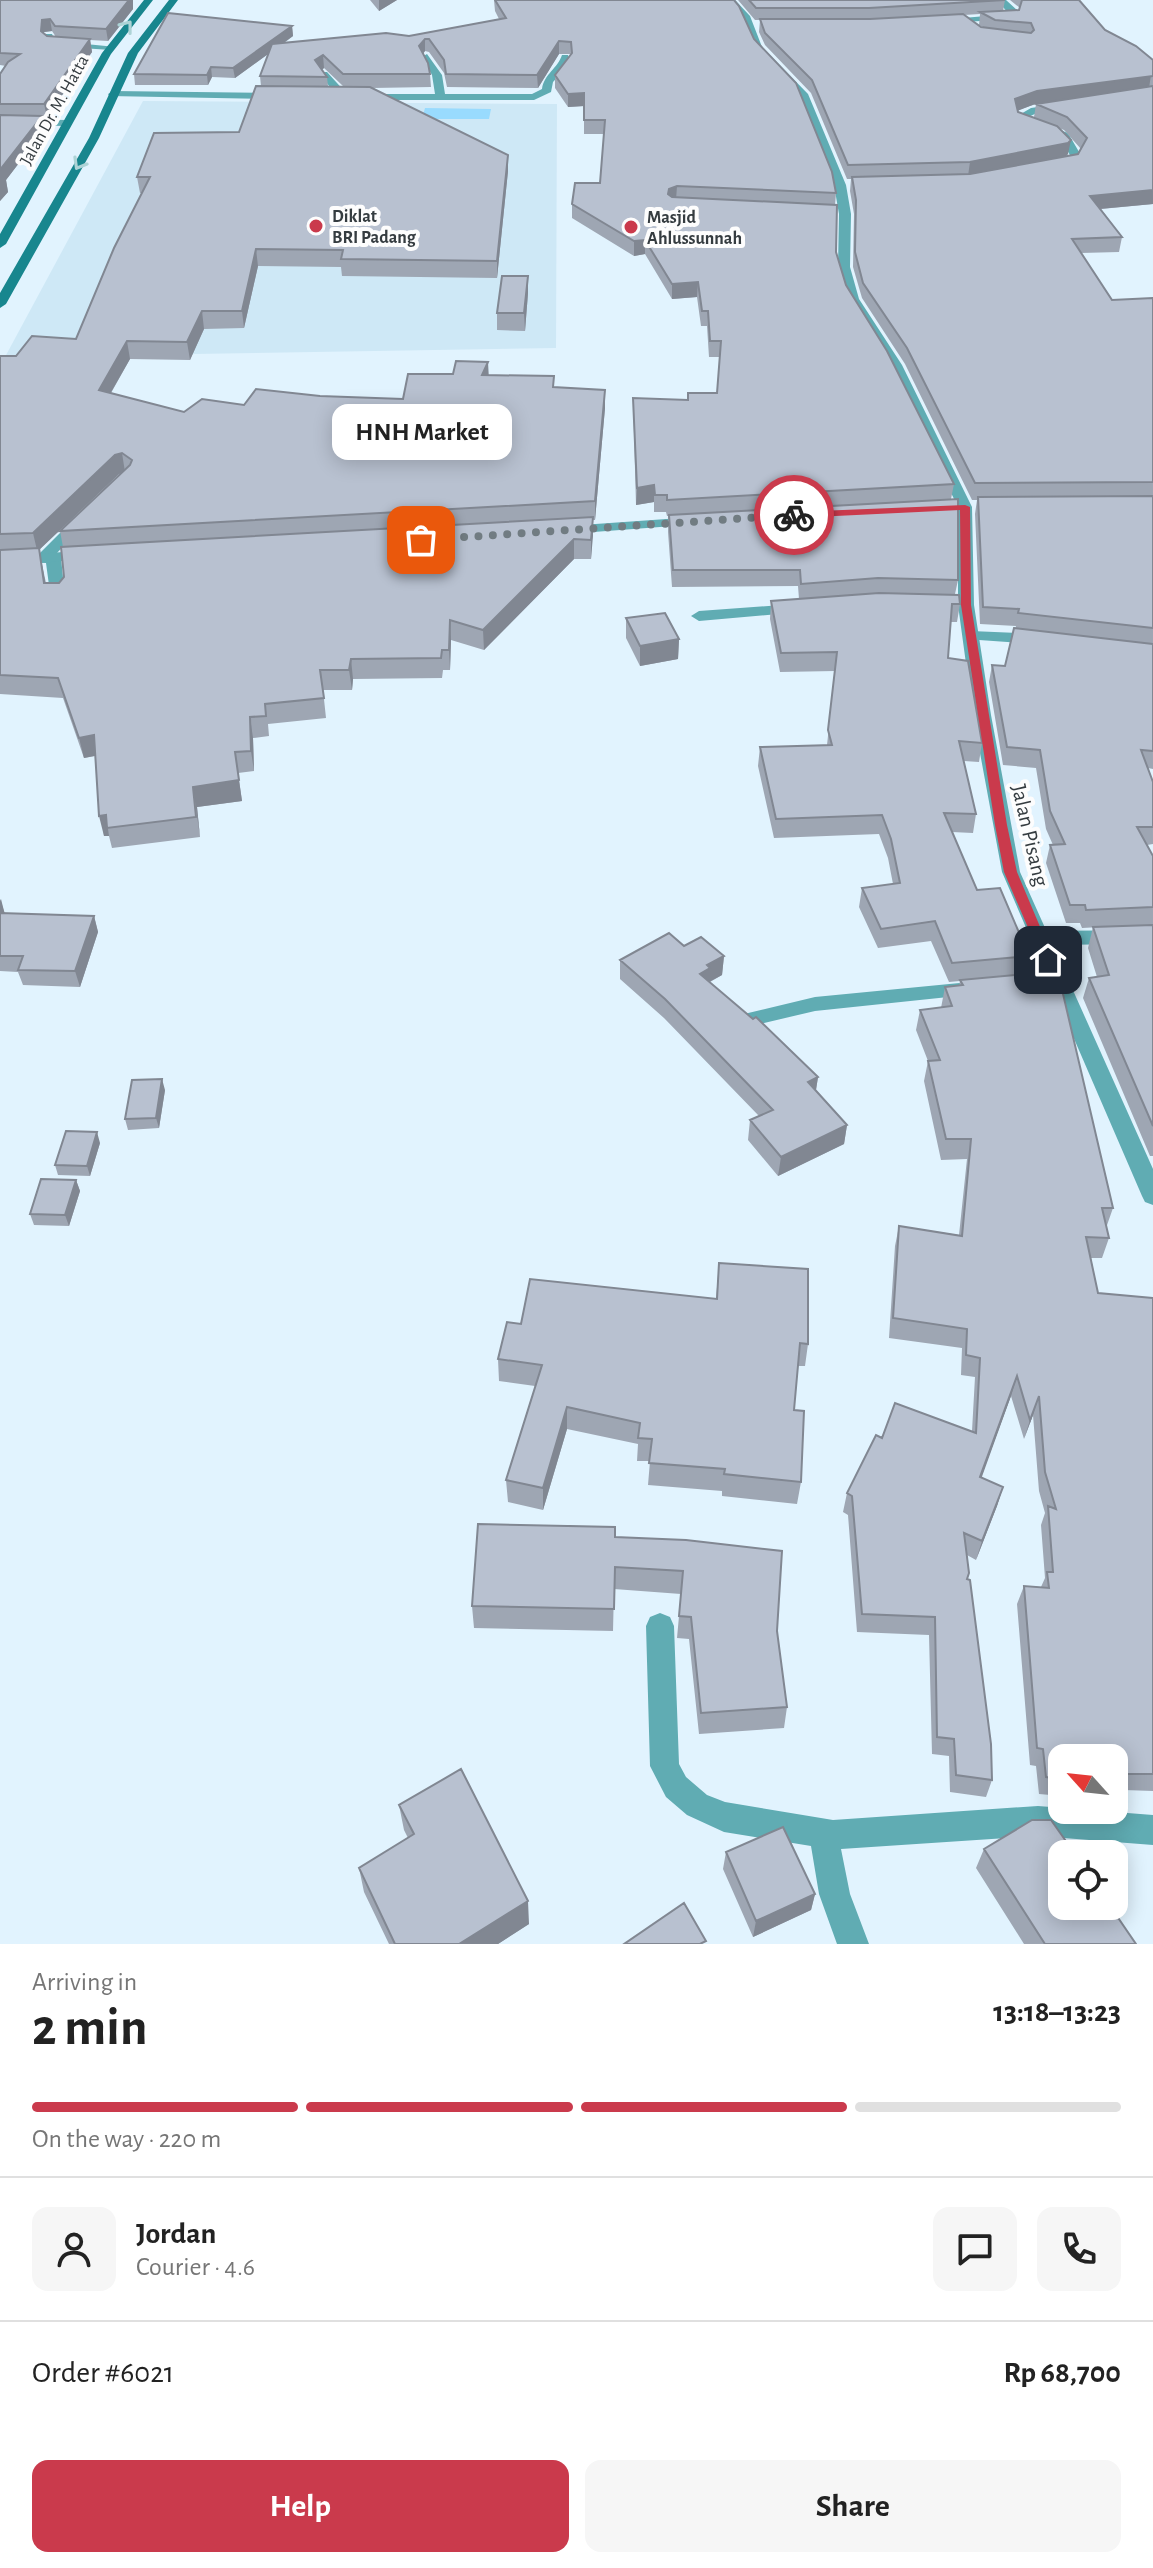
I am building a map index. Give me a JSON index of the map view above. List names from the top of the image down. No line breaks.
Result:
{"streets":{"main road":["Jalan Dr. M. Hatta"],"street":["Jalan Pisang"]},"places":["Diklat BRI Padang","Masjid Ahlussunnah","HNH Market"],"north":"top left","page":{"bubble":"HNH Market","heading":["2 min","Arriving in","13:18–13:23"],"panel":["Jordan","Courier · 4.6","Order #6021","Rp 68,700"],"bar":"On the way · 220 m","buttons":["Help","Share"]}}
